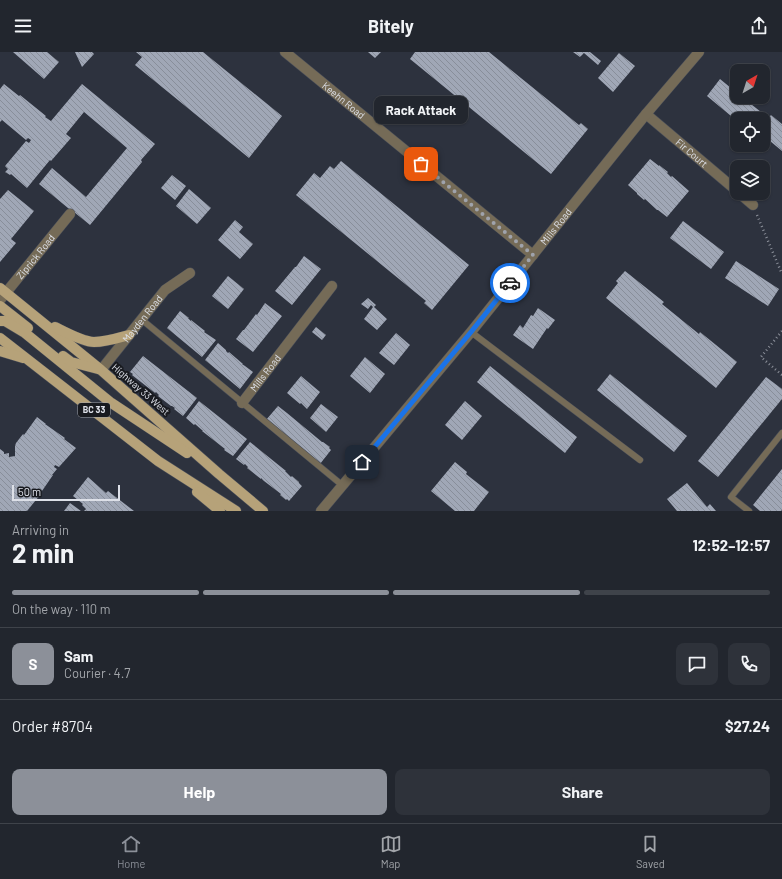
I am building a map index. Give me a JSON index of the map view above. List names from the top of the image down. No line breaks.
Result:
{"streets":{"main road":["Highway 33 West","BC 33"],"street":["Keehn Road","Fir Court","Mills Road","Ziprick Road","Mayden Road"]},"crossings":[["Keehn Road","Mills Road"],["Fir Court","Mills Road"],["Ziprick Road","Highway 33 West"],["Mayden Road","Highway 33 West"]],"places":["Rack Attack"],"scale_bar":"50 m","north":"top right","page":{"header":"Bitely","bubble":"Rack Attack","scale":"50 m","heading":["2 min","Arriving in","12:52–12:57"],"panel":["Sam","Courier · 4.7","Order #8704","$27.24"],"bar":"On the way · 110 m","round":"S","buttons":["Help","Share"],"tabs":["Home","Map","Saved"]}}
